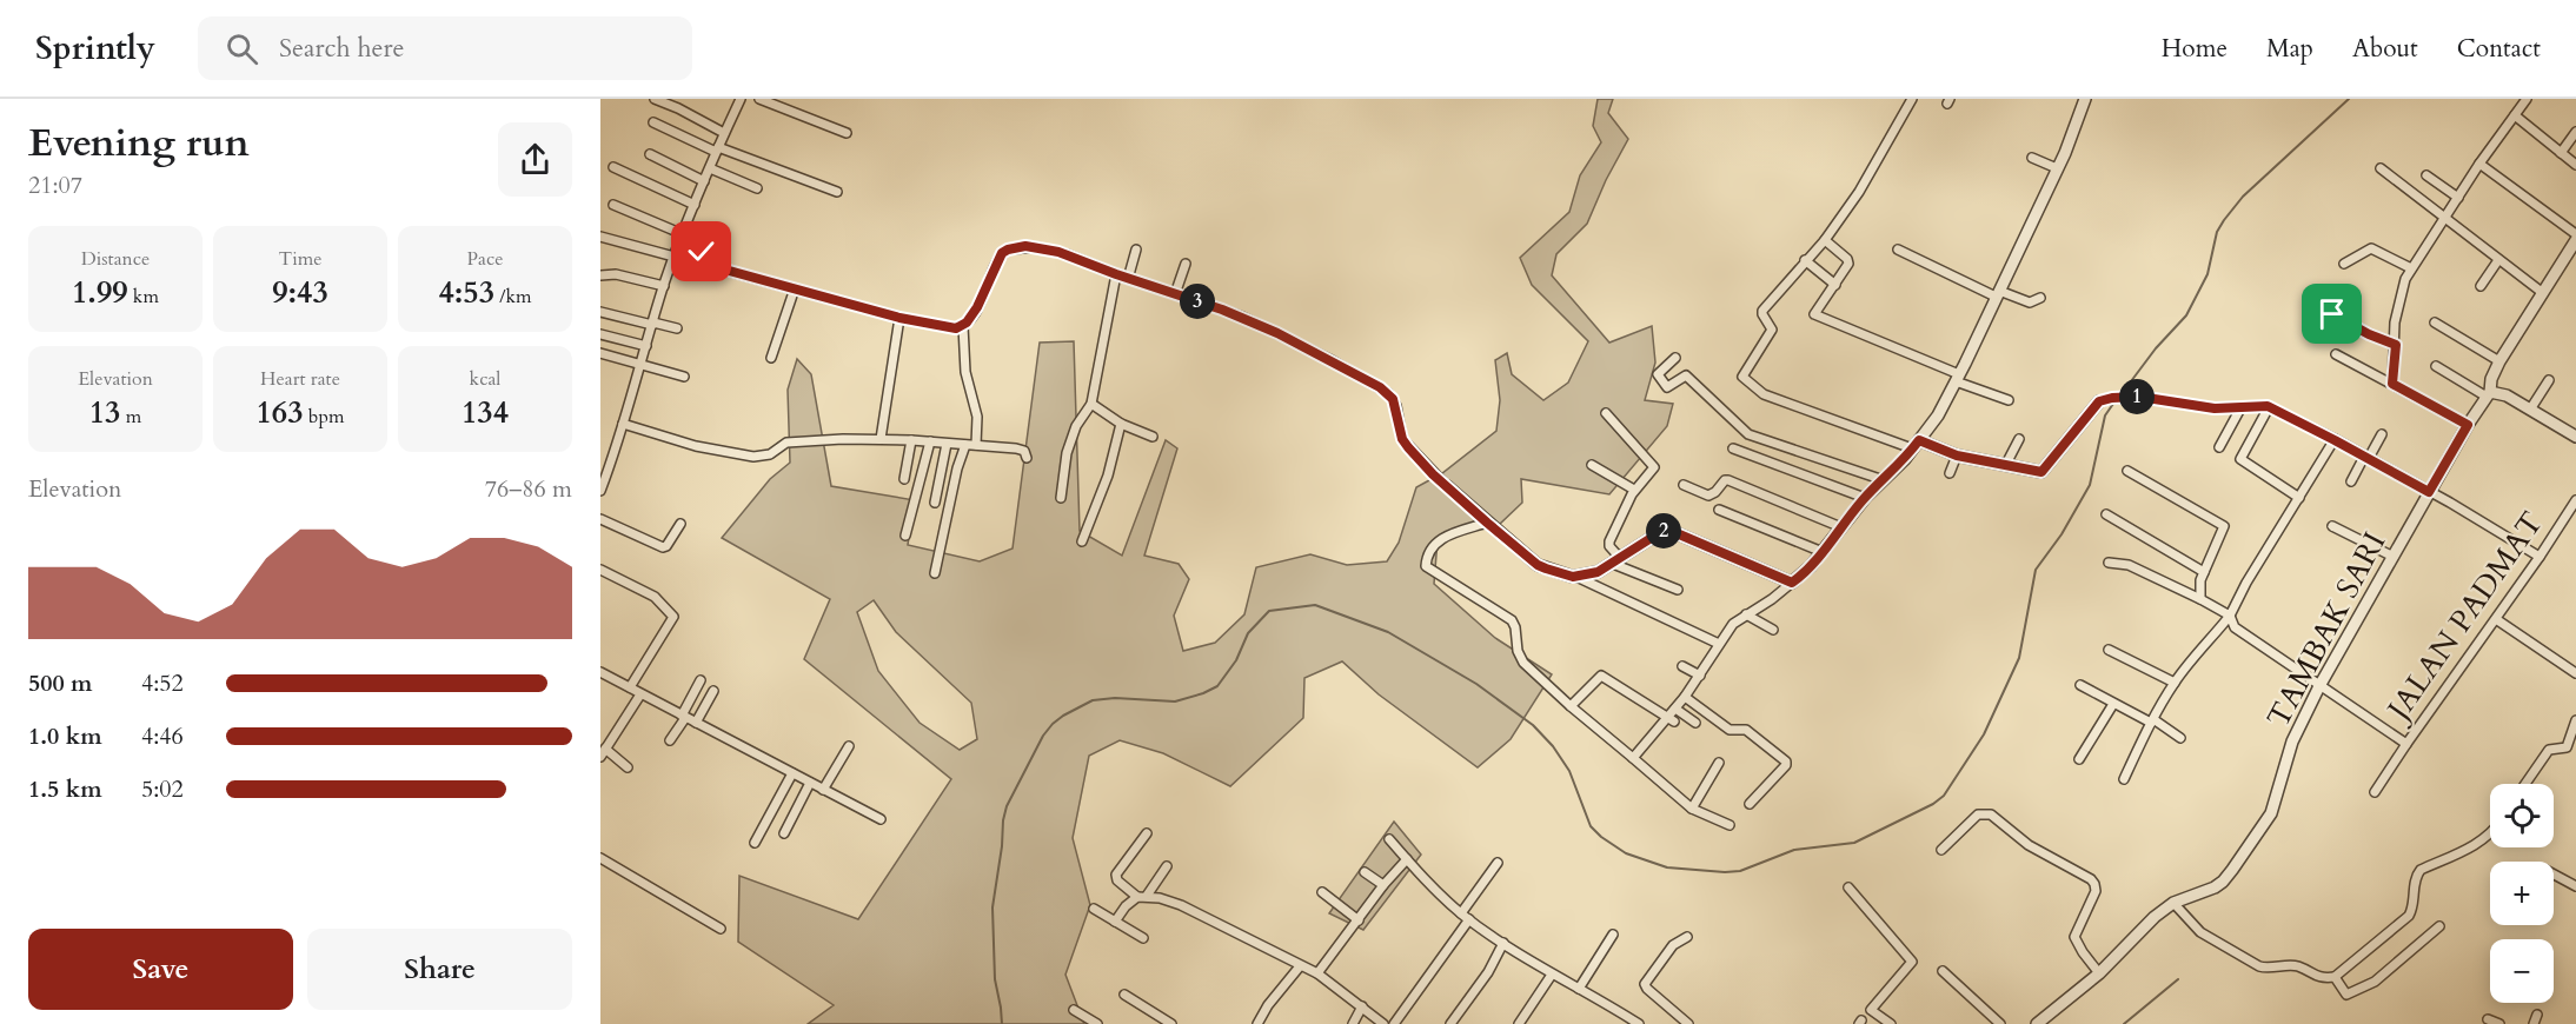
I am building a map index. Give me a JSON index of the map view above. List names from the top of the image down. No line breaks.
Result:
{"streets":{"street":["JALAN PADMAT","TAMBAK SARI"]},"crossings":[["JALAN PADMAT","TAMBAK SARI"]],"page":{"header":"Sprintly","search":"Search here","nav":["Home","Map","About","Contact"],"heading":["Evening run","21:07"],"stats":[["Distance","1.99 km"],["Time","9:43"],["Pace","4:53 /km"],["Elevation","13 m"],["Heart rate","163 bpm"],["kcal","134"]],"pins":["3","1","2"],"chart":["Elevation","76–86 m"],"list":[{"name":"500 m","note":"4:52"},{"name":"1.0 km","note":"4:46"},{"name":"1.5 km","note":"5:02"}],"map_buttons":["+","−"],"buttons":["Save","Share"]}}
